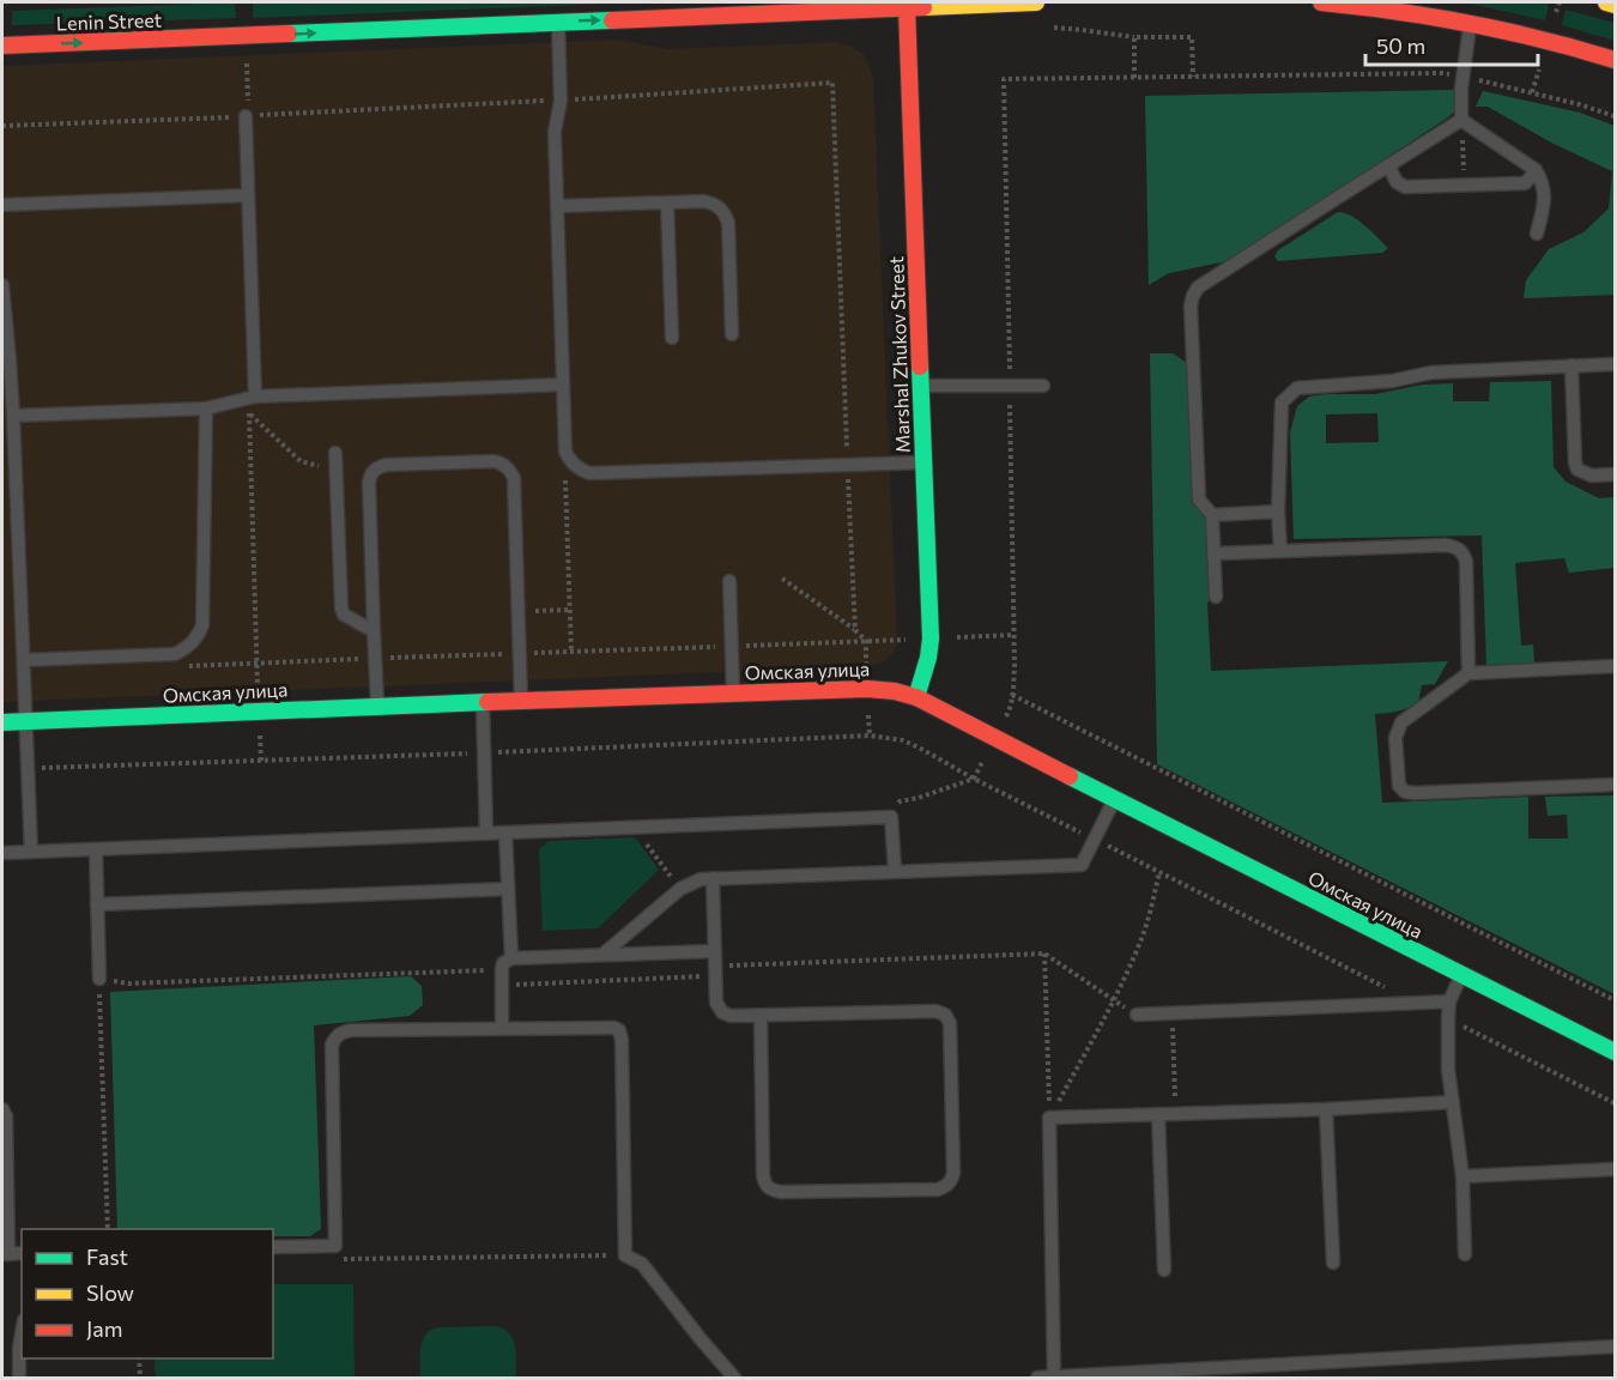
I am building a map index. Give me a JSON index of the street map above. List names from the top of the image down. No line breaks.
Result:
{"streets":{"main road":["Lenin Street","Marshal Zhukov Street","Омская улица"]},"crossings":[["Lenin Street","Marshal Zhukov Street"],["Marshal Zhukov Street","Омская улица"]],"one_way":["Lenin Street"],"legend":["Fast","Slow","Jam"],"scale_bar":"50 m"}
